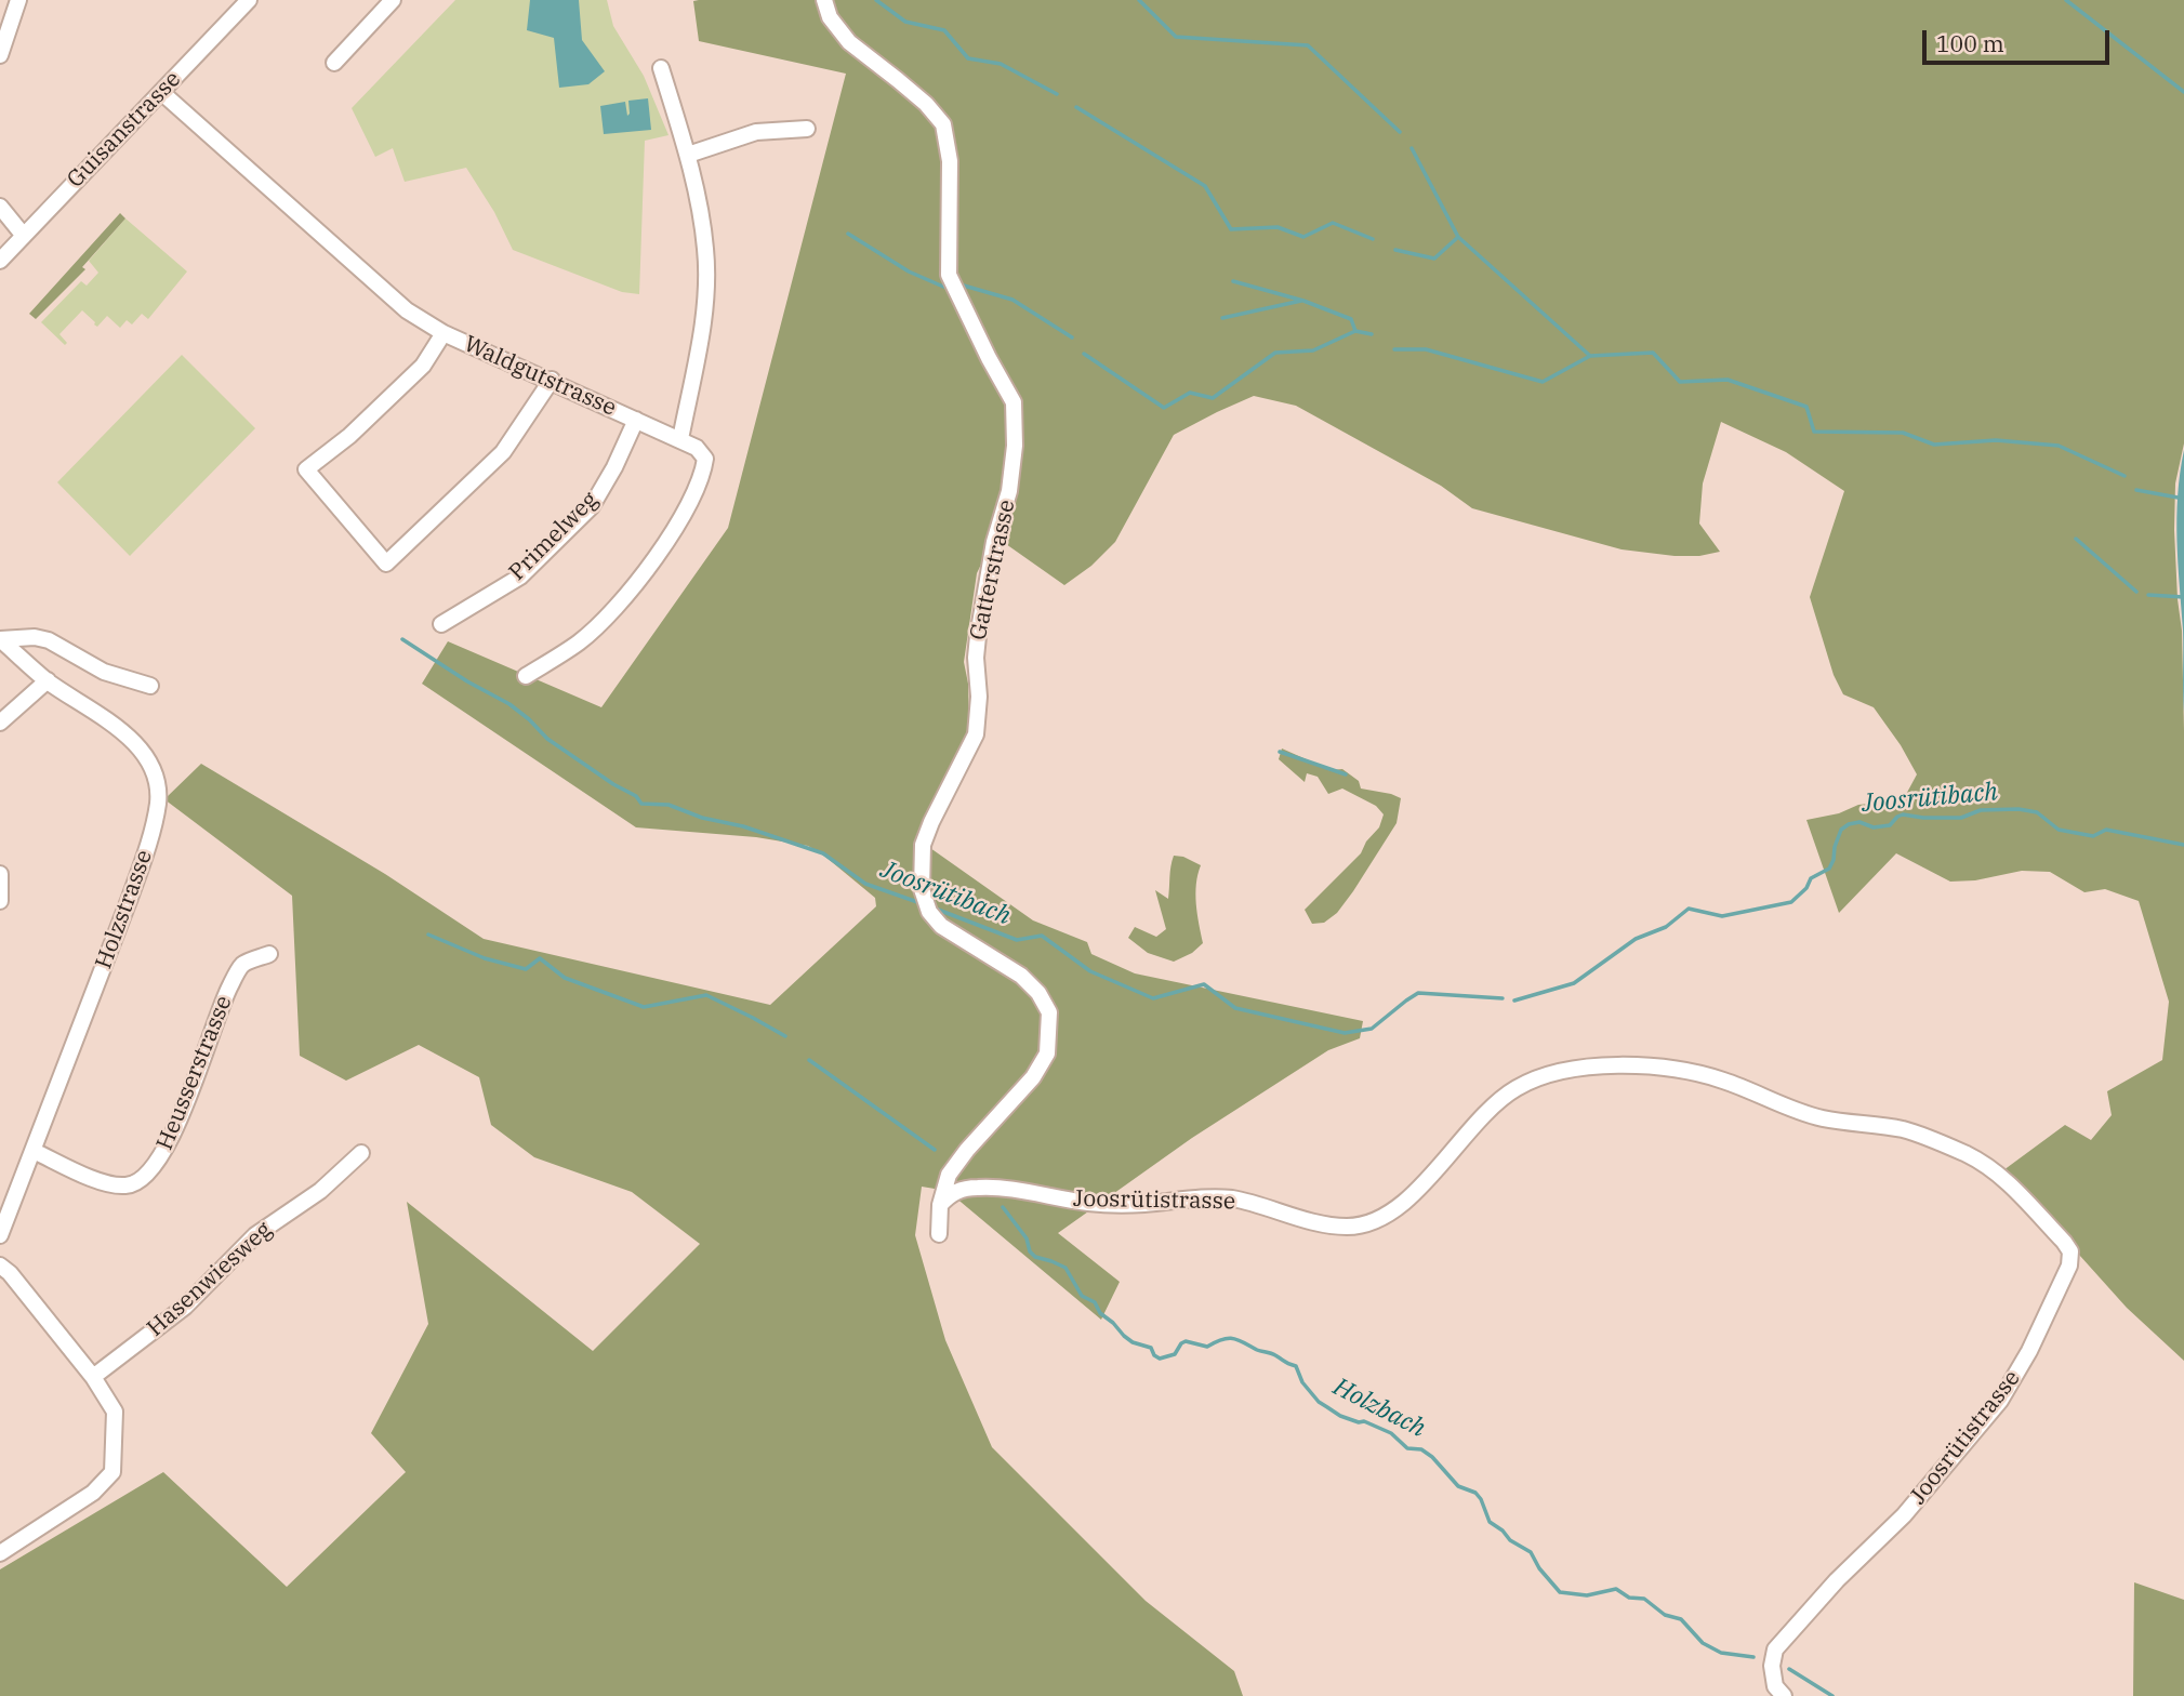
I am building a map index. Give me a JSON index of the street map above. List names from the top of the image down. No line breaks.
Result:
{"streets":{"street":["Guisanstrasse","Waldgutstrasse","Primelweg","Gatterstrasse","Holzstrasse","Heusserstrasse","Joosrütistrasse","Hasenwiesweg"]},"crossings":[["Guisanstrasse","Waldgutstrasse"],["Waldgutstrasse","Primelweg"],["Gatterstrasse","Joosrütistrasse"],["Holzstrasse","Heusserstrasse"]],"water":["Joosrütibach","Holzbach"],"scale_bar":"100 m"}
